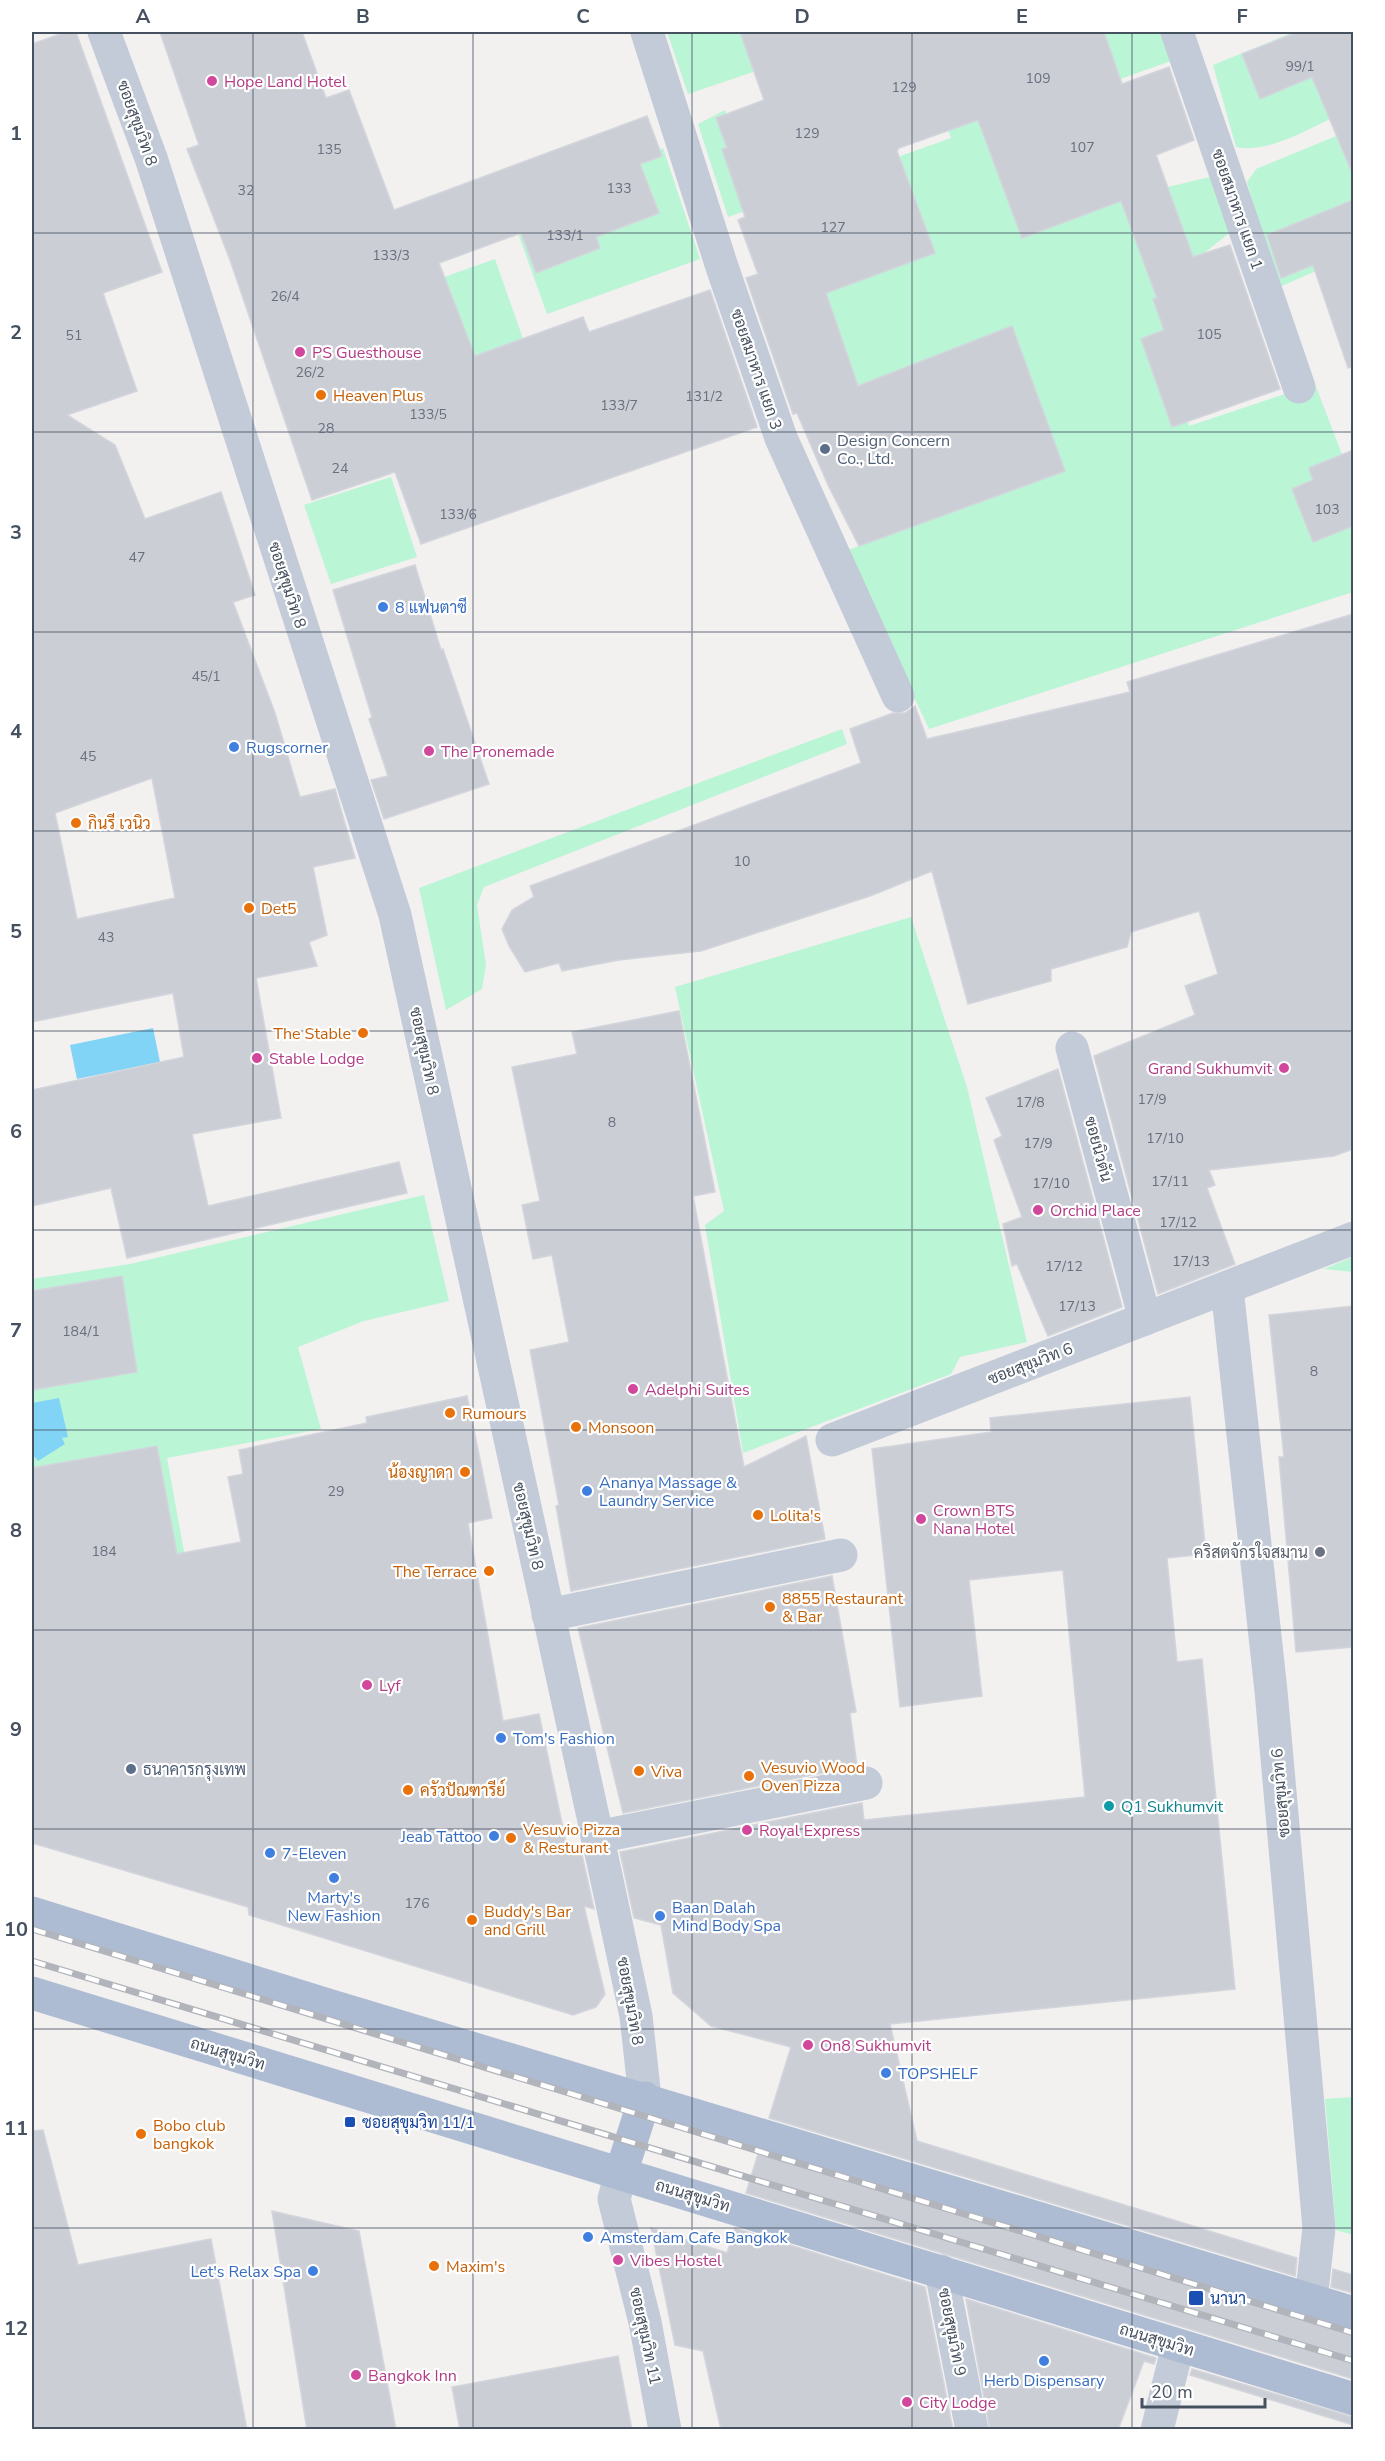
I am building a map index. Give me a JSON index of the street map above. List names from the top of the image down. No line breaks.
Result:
{"streets":{"main road":["ถนนสุขุมวิท"],"street":["ซอยสุขุมวิท 8","ซอยสมาหาร แยก 1","ซอยสมาหาร แยก 3","ซอยนิวตัน","ซอยสุขุมวิท 6","ซอยสุขุมวิท 9","ซอยสุขุมวิท 11"]},"crossings":[["ซอยนิวตัน","ซอยสุขุมวิท 6"],["ถนนสุขุมวิท","ซอยสุขุมวิท 9"],["ถนนสุขุมวิท","ซอยสุขุมวิท 11"]],"places":{"other":["Hope Land Hotel","PS Guesthouse","Heaven Plus","Design Concern Co., Ltd.","8 แฟนตาซี","Rugscorner","The Pronemade","กินรี เวนิว","Det5","The Stable","Stable Lodge","Grand Sukhumvit","Orchid Place","Adelphi Suites","Rumours","Monsoon","น้องญาดา","Ananya Massage & Laundry Service","Lolita's","Crown BTS Nana Hotel","คริสตจักรใจสมาน","The Terrace","8855 Restaurant & Bar","Lyf","Tom's Fashion","ธนาคารกรุงเทพ","Viva","Vesuvio Wood Oven Pizza","ครัวปัณฑารีย์","Q1 Sukhumvit","Royal Express","Jeab Tattoo","Vesuvio Pizza & Resturant","7-Eleven","Marty's New Fashion","Baan Dalah Mind Body Spa","Buddy's Bar and Grill","On8 Sukhumvit","TOPSHELF","Bobo club bangkok","Amsterdam Cafe Bangkok","Vibes Hostel","Maxim's","Let's Relax Spa","Herb Dispensary","Bangkok Inn","City Lodge"],"transit":["ซอยสุขุมวิท 11/1","นานา"]},"house_numbers":["99/1","109","129","129","107","135","133","32","127","133/1","133/3","26/4","105","51","26/2","131/2","133/7","133/5","28","24","103","133/6","47","45/1","45","10","43","17/9","17/8","8","17/10","17/9","17/11","17/10","17/12","17/13","17/12","17/13","184/1","8","29","184","176"],"scale_bar":"20 m","grid":{"columns":["A","B","C","D","E","F"],"rows":["1","2","3","4","5","6","7","8","9","10","11","12"]}}
